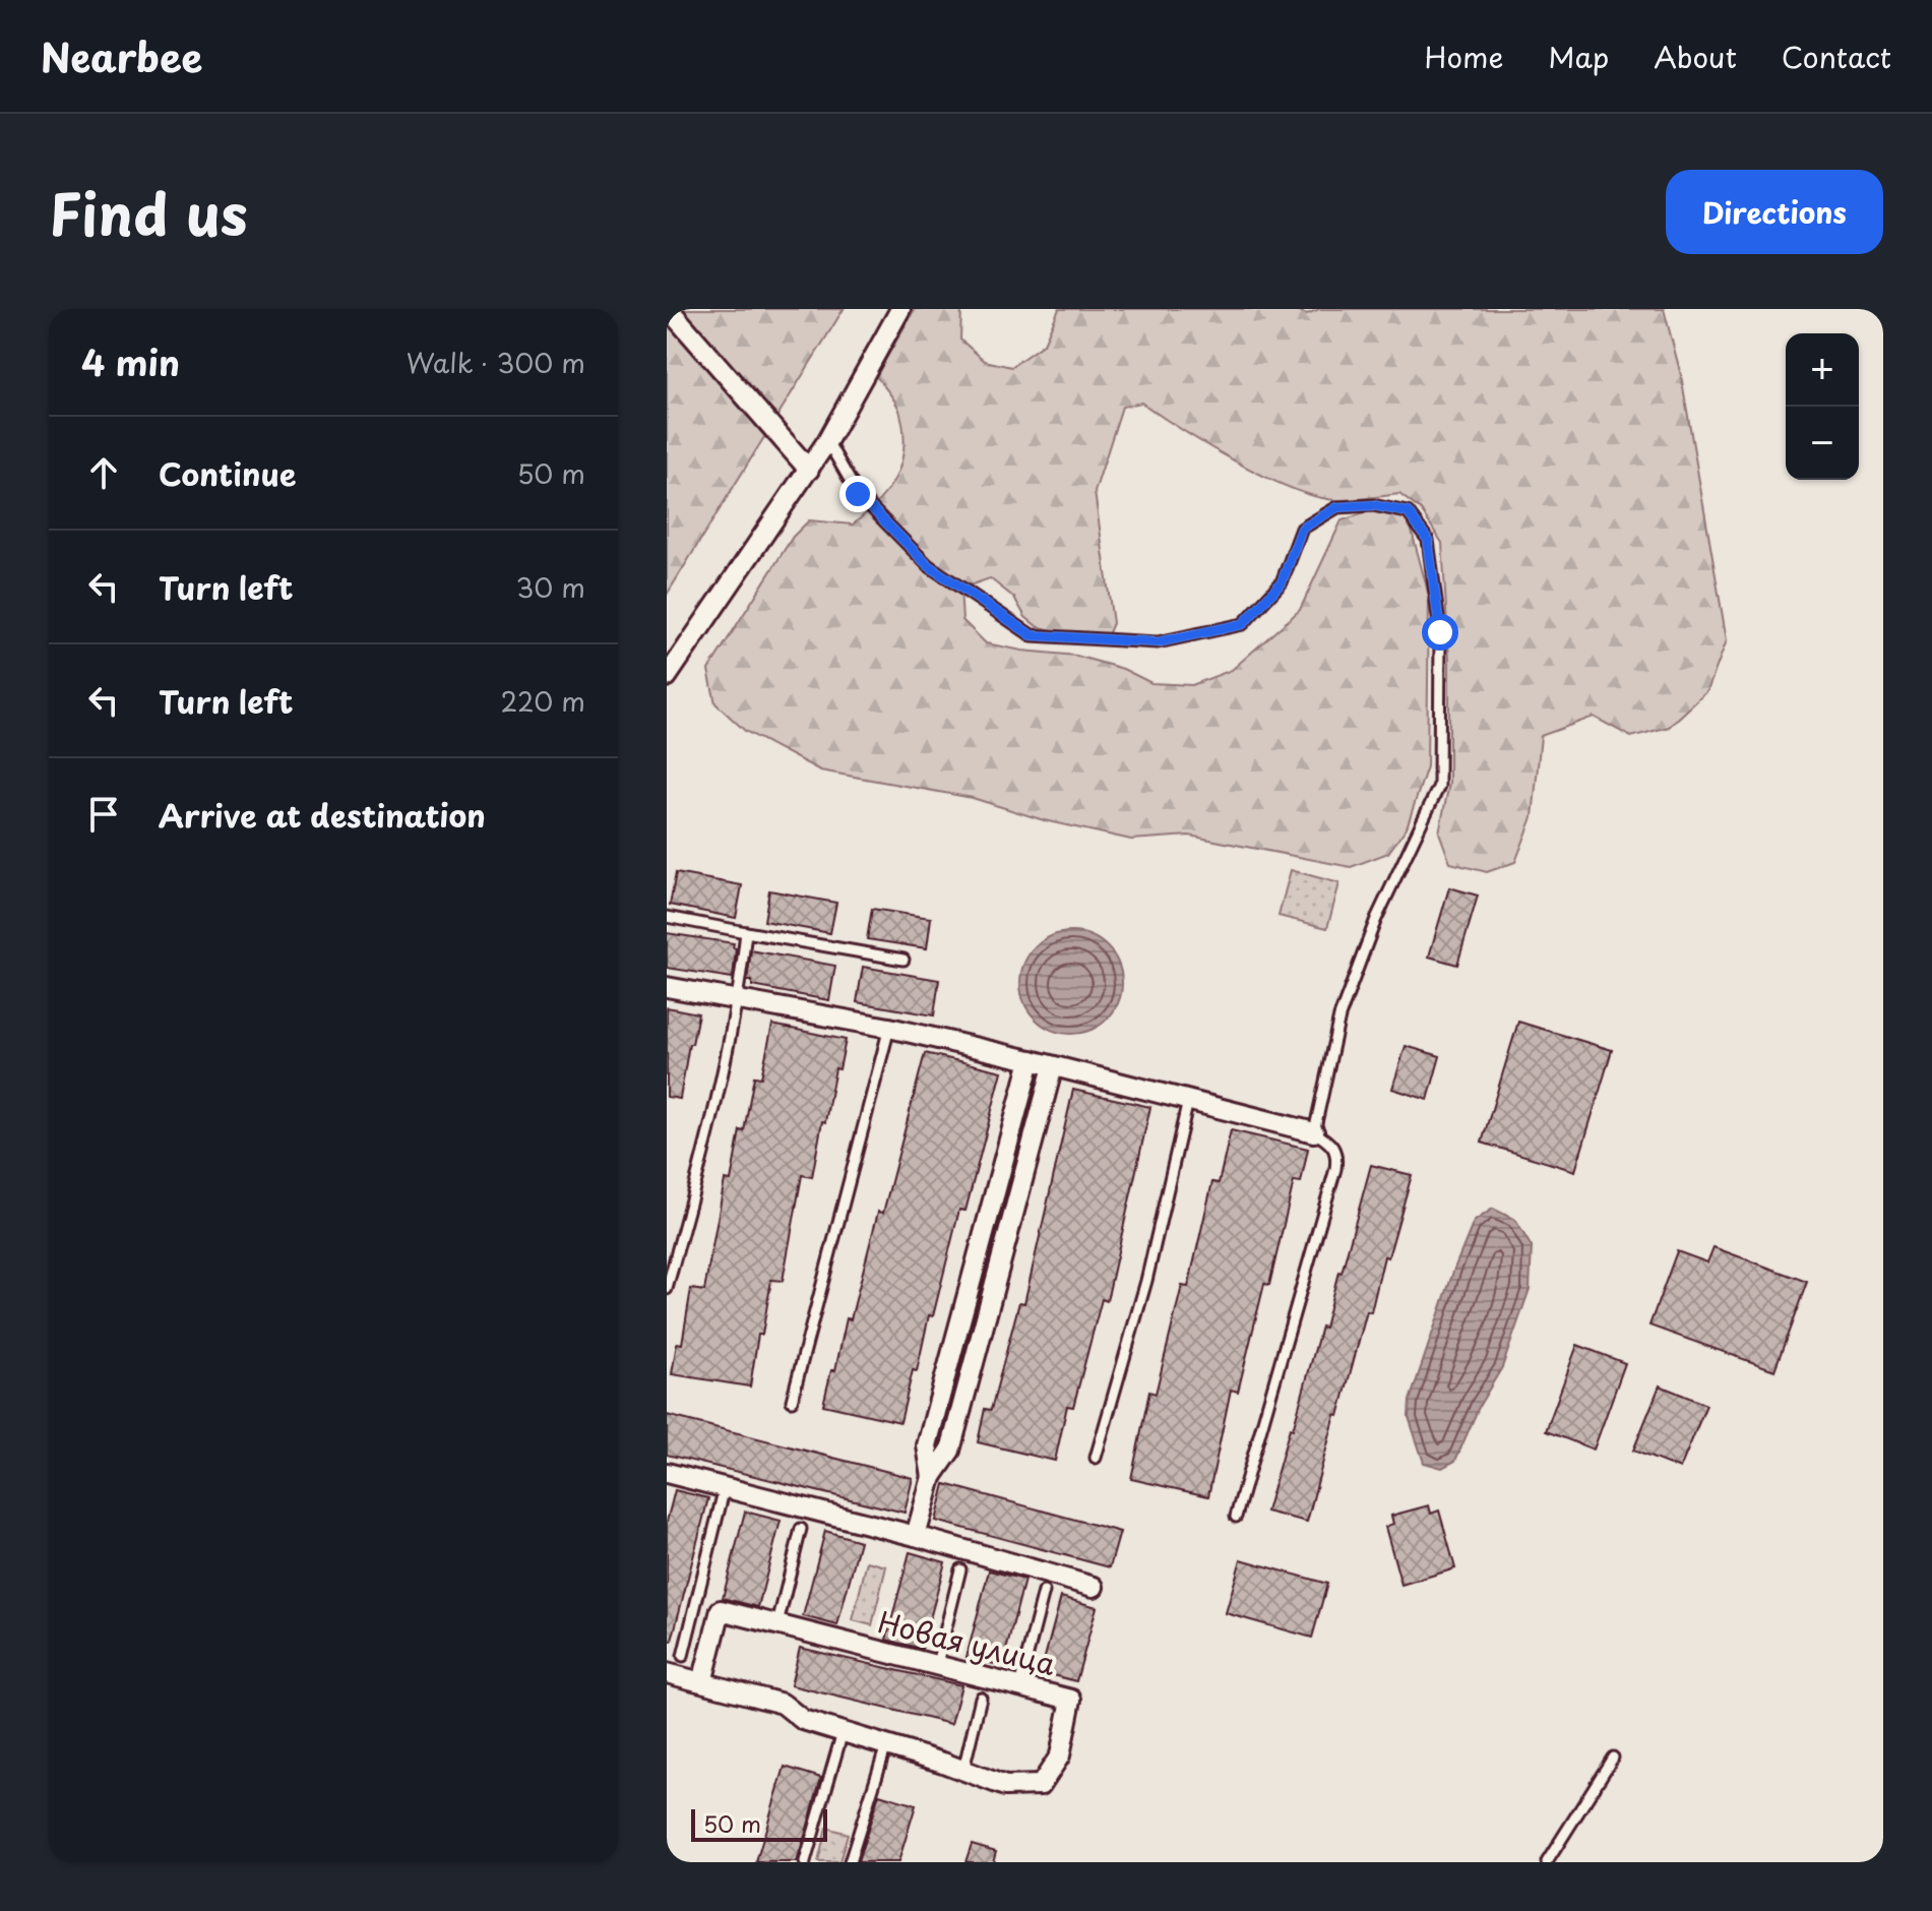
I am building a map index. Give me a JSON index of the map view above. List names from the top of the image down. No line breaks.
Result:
{"streets":{"street":["Новая улица"]},"scale_bar":"50 m","page":{"header":"Nearbee","nav":["Home","Map","About","Contact"],"title":"Find us","buttons":"Directions","heading":["4 min","Walk · 300 m"],"map_buttons":["+","−"],"list":[["Continue","50 m"],["Turn left","30 m"],["Turn left","220 m"],"Arrive at destination"],"scale":"50 m"}}
